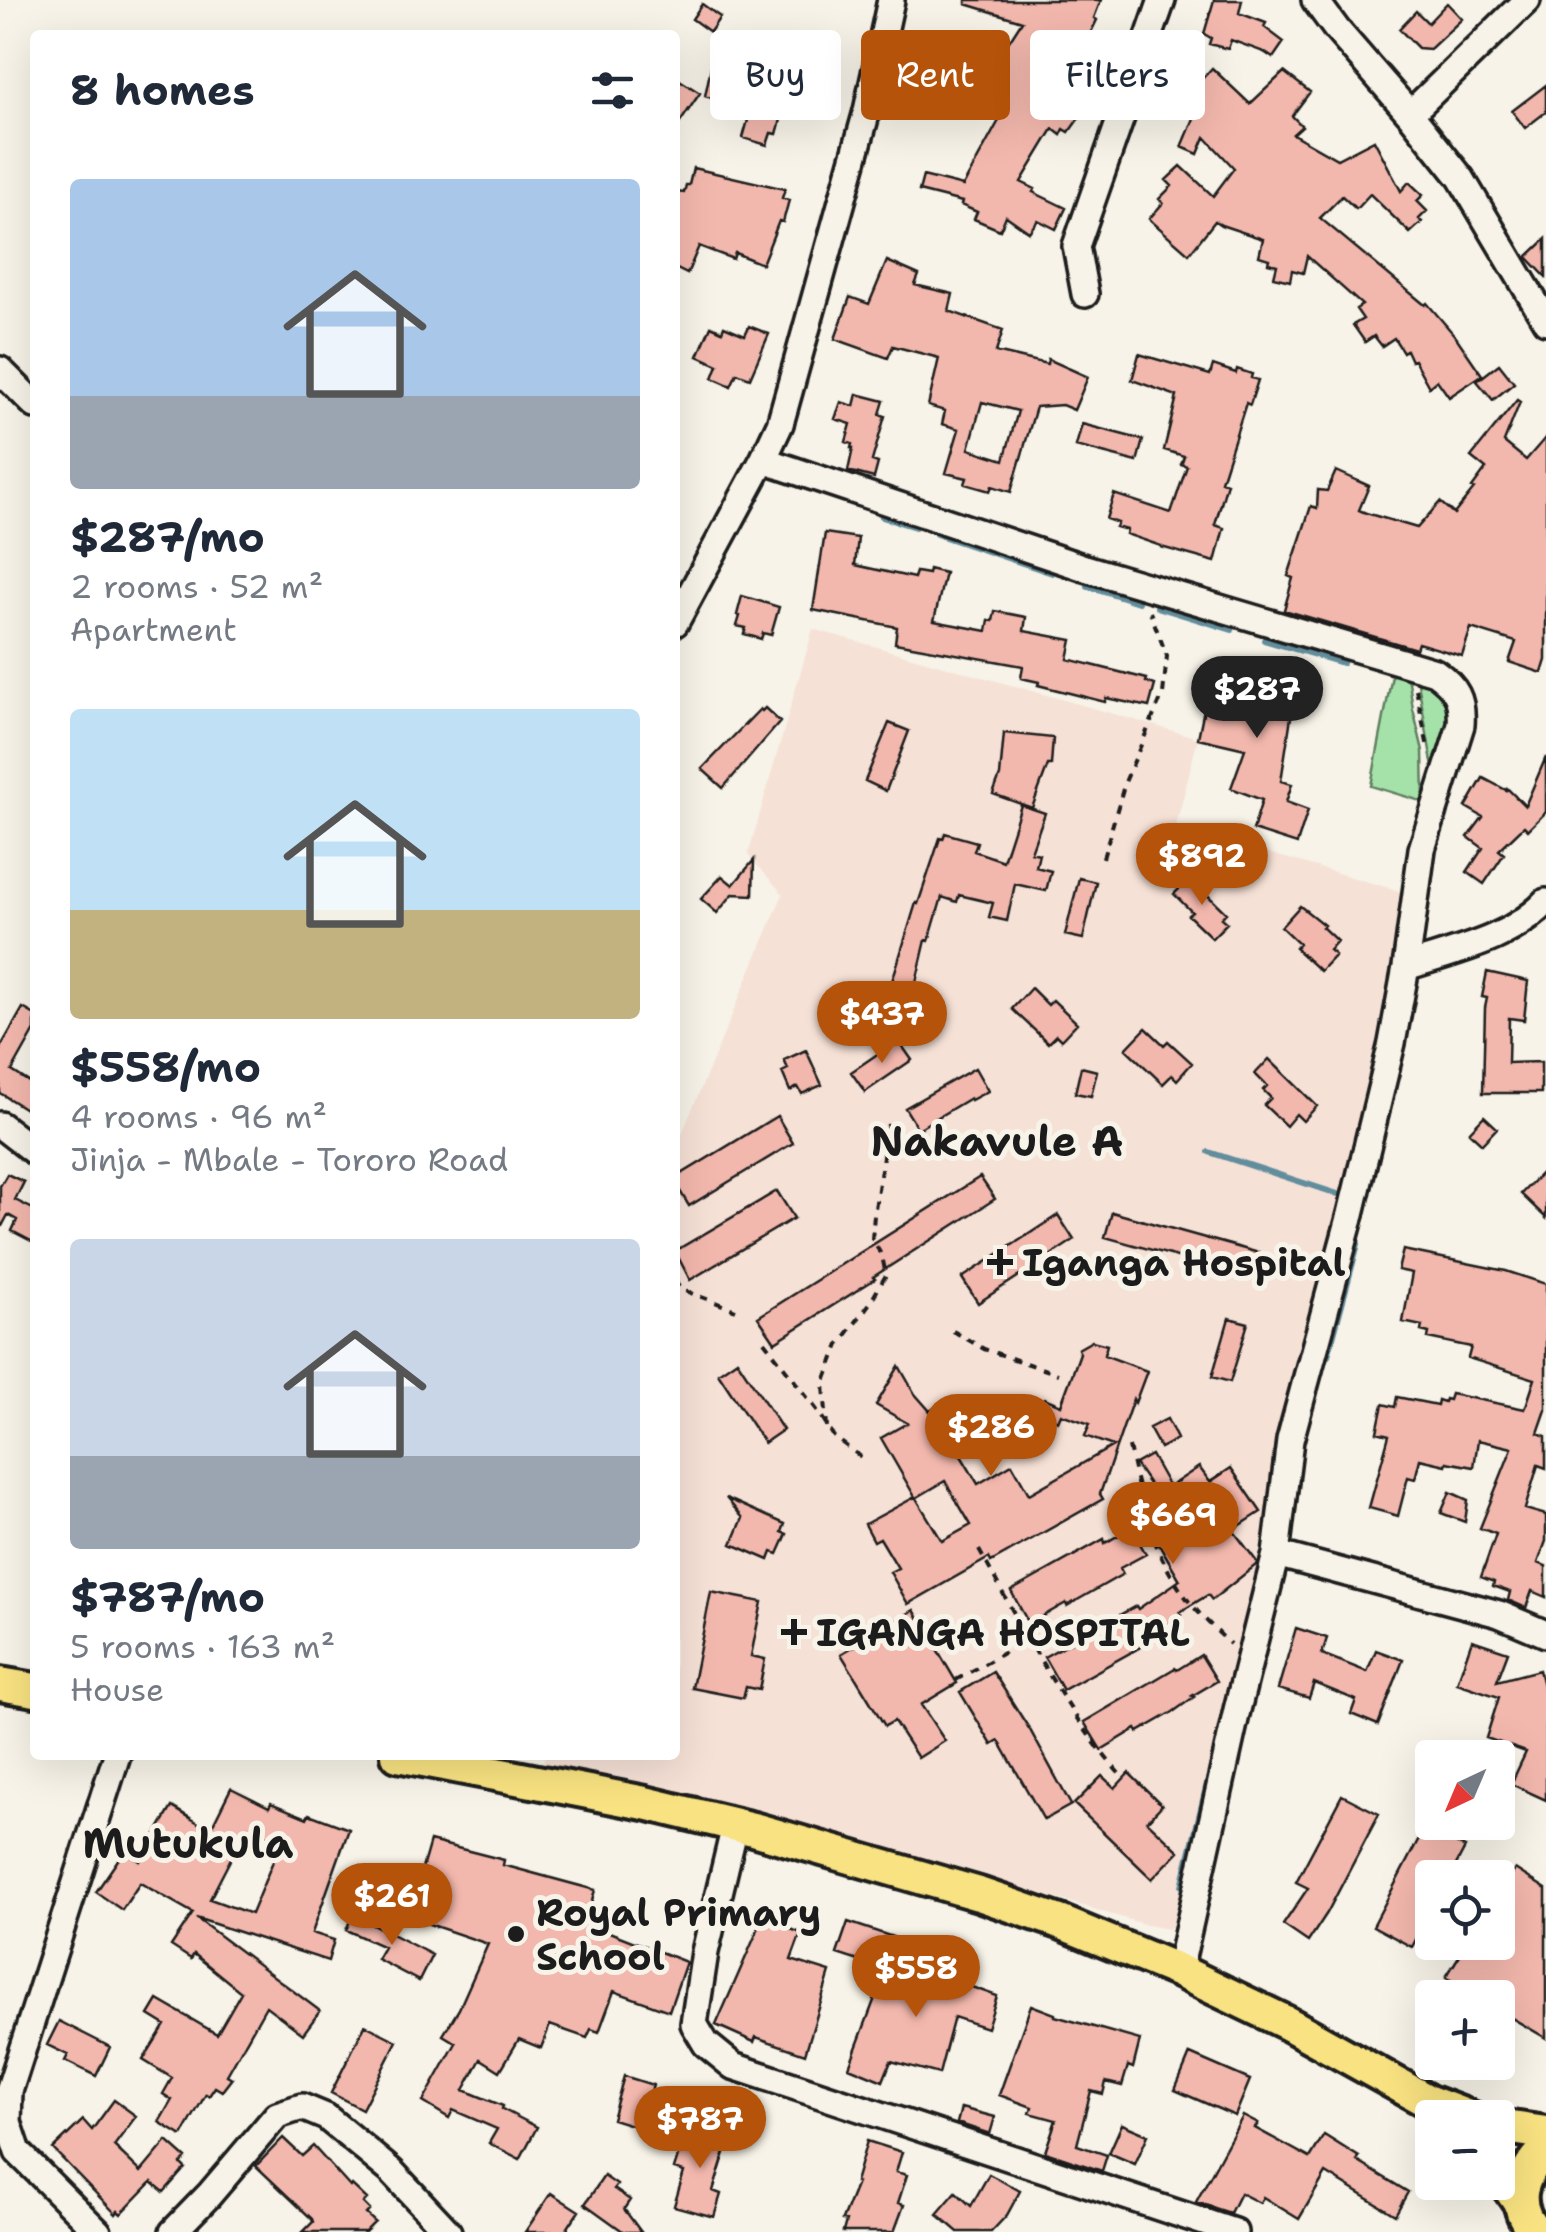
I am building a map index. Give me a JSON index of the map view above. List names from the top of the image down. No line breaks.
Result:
{"districts":["Nakavule A","Mutukula"],"places":{"health":["Iganga Hospital","IGANGA HOSPITAL"],"other":["Royal Primary School"]},"north":"bottom left","page":{"chip":["Buy","Rent","Filters"],"heading":"8 homes","list":[{"name":"$287/mo","note":"2 rooms · 52 m² · Apartment"},{"name":"$558/mo","note":"4 rooms · 96 m² · Jinja - Mbale - Tororo Road"},{"name":"$787/mo","note":"5 rooms · 163 m² · House"}],"price":["$287","$892","$437","$286","$669","$261","$558","$787"],"map_buttons":["+","−"]}}
